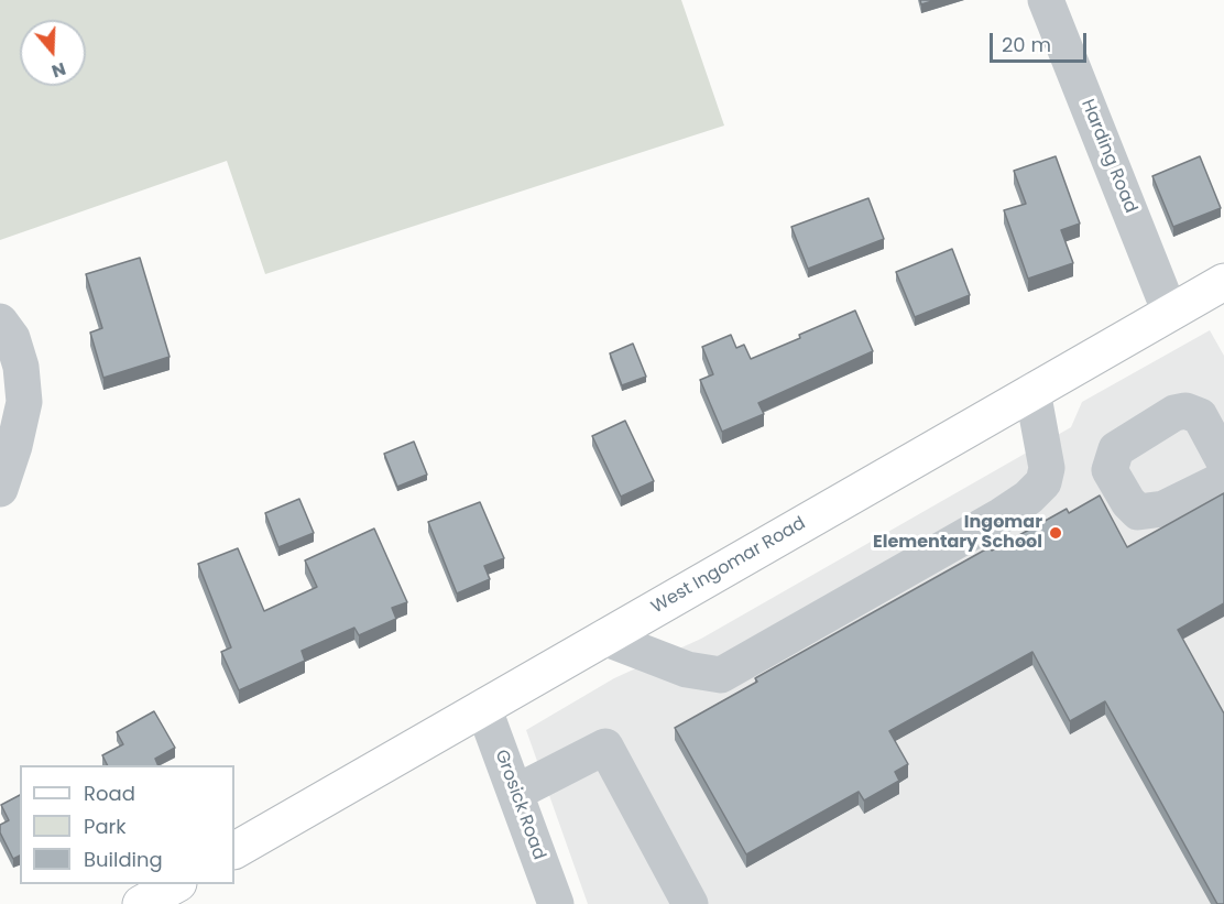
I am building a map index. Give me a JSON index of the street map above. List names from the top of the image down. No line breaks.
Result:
{"streets":{"main road":["West Ingomar Road"],"street":["Harding Road","Grosick Road"]},"crossings":[["Harding Road","West Ingomar Road"],["West Ingomar Road","Grosick Road"]],"places":["Ingomar Elementary School"],"legend":["Road","Park","Building"],"scale_bar":"20 m","north":"bottom"}
